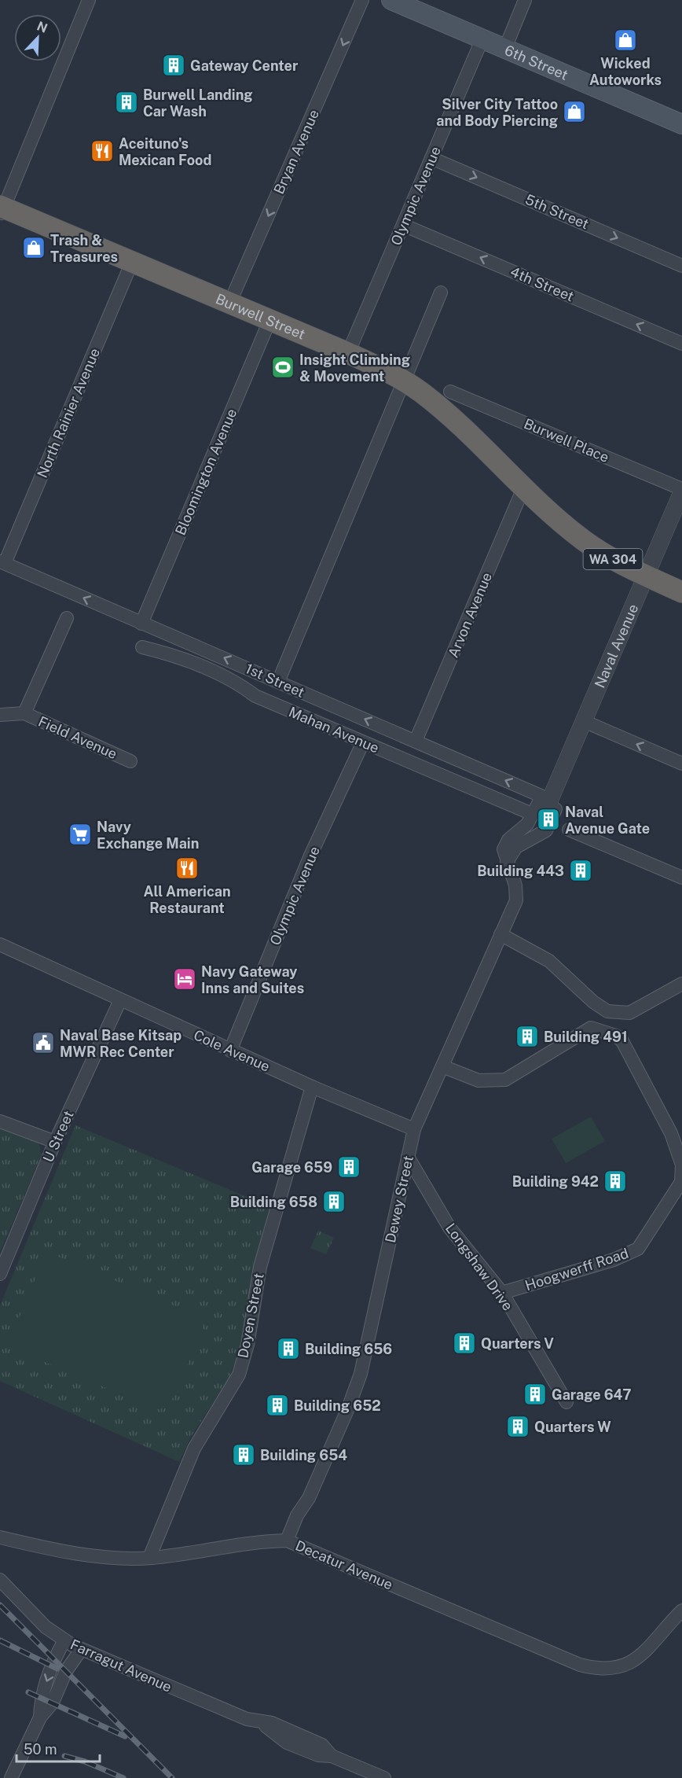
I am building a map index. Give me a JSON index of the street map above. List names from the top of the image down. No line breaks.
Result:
{"streets":{"highway":["Burwell Street","WA 304"],"main road":["6th Street"],"street":["Bryan Avenue","Olympic Avenue","5th Street","4th Street","North Rainier Avenue","Burwell Place","Bloomington Avenue","Arvon Avenue","Naval Avenue","1st Street","Mahan Avenue","Field Avenue","Cole Avenue","U Street","Dewey Street","Longshaw Drive","Hoogwerff Road","Doyen Street","Decatur Avenue","Farragut Avenue"]},"crossings":[["6th Street","Olympic Avenue"],["Bryan Avenue","Burwell Street"],["Olympic Avenue","5th Street"],["Olympic Avenue","4th Street"],["Olympic Avenue","Burwell Street"],["Olympic Avenue","Mahan Avenue"],["Olympic Avenue","Cole Avenue"],["Burwell Street","North Rainier Avenue"],["Burwell Street","Bloomington Avenue"],["Burwell Street","Arvon Avenue"],["Burwell Street","Naval Avenue"],["North Rainier Avenue","1st Street"],["Burwell Place","Naval Avenue"],["Bloomington Avenue","1st Street"],["Arvon Avenue","1st Street"],["Naval Avenue","1st Street"],["Naval Avenue","Mahan Avenue"],["Naval Avenue","Dewey Street"],["1st Street","Mahan Avenue"],["1st Street","Dewey Street"],["Mahan Avenue","Dewey Street"],["Cole Avenue","U Street"],["Cole Avenue","Dewey Street"],["Cole Avenue","Doyen Street"],["Dewey Street","Longshaw Drive"],["Dewey Street","Hoogwerff Road"],["Dewey Street","Decatur Avenue"],["Longshaw Drive","Hoogwerff Road"],["Doyen Street","Decatur Avenue"]],"one_way":["Bryan Avenue","5th Street","4th Street","1st Street"],"places":{"shop":["Wicked Autoworks","Silver City Tattoo and Body Piercing","Trash & Treasures"],"building":["Gateway Center","Burwell Landing Car Wash","Naval Avenue Gate","Building 443","Building 491","Garage 659","Building 942","Building 658","Quarters V","Building 656","Garage 647","Building 652","Quarters W","Building 654"],"restaurant":["Aceituno's Mexican Food","All American Restaurant"],"sports":["Insight Climbing & Movement"],"supermarket":["Navy Exchange Main"],"hotel":["Navy Gateway Inns and Suites"],"public building":["Naval Base Kitsap MWR Rec Center"]},"scale_bar":"50 m","north":"top right"}
